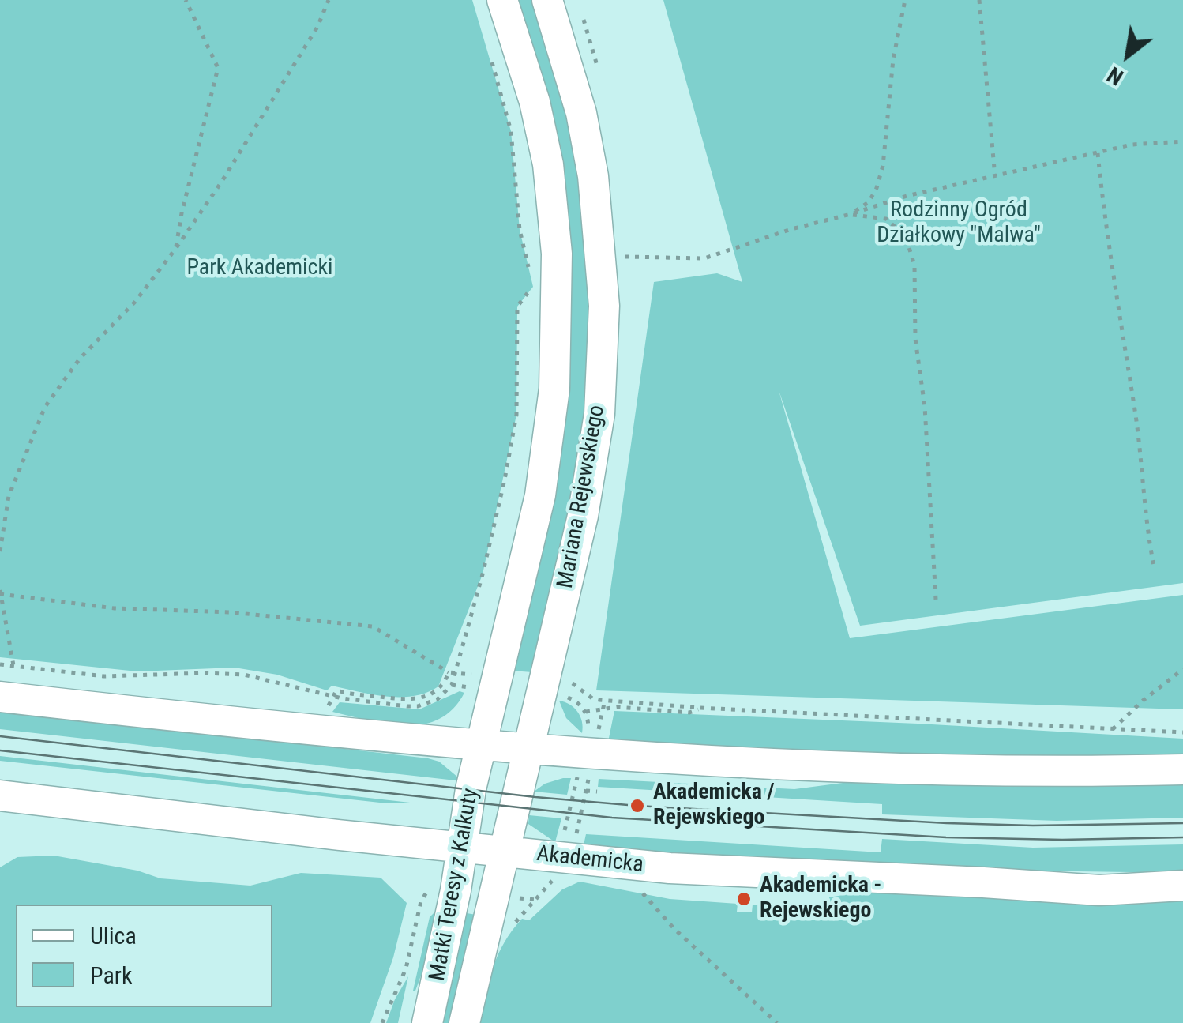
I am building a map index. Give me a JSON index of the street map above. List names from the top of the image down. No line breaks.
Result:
{"streets":{"street":["Mariana Rejewskiego","Akademicka","Matki Teresy z Kalkuty"]},"crossings":[["Mariana Rejewskiego","Akademicka"],["Mariana Rejewskiego","Matki Teresy z Kalkuty"],["Akademicka","Matki Teresy z Kalkuty"]],"parks":["Rodzinny Ogród Działkowy \"Malwa\"","Park Akademicki"],"places":["Akademicka / Rejewskiego","Akademicka - Rejewskiego"],"legend":["Ulica","Park"],"north":"bottom left"}
